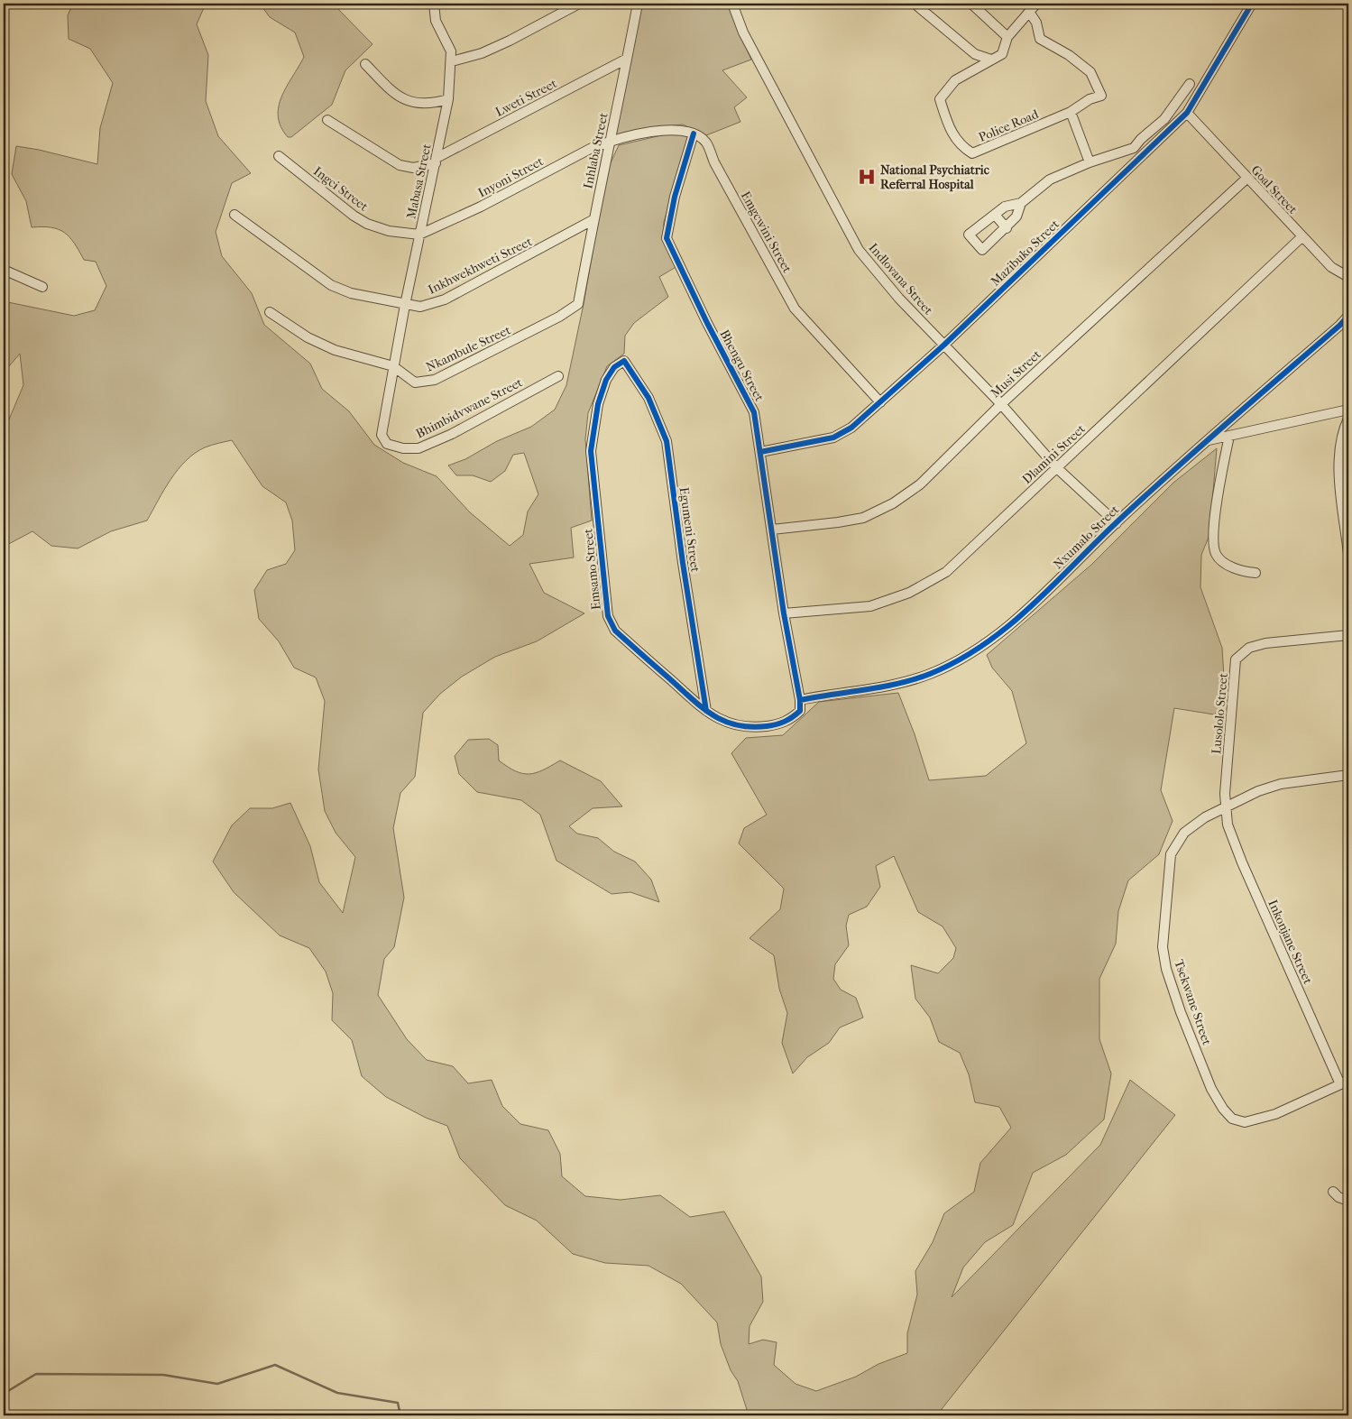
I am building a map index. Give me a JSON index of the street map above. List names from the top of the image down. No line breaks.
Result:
{"streets":{"street":["Lweti Street","Police Road","Inhlaba Street","Inyoni Street","Mabasa Street","Ingci Street","Goal Street","Emgcwini Street","Mazibuko Street","Inkhwekhweti Street","Indlovana Street","Nkambule Street","Bhengu Street","Musi Street","Bhimbidvwane Street","Dlamini Street","Egumeni Street","Nxumalo Street","Emsamo Street","Lusololo Street","Inkonjane Street","Tsekwane Street"]},"crossings":[["Lweti Street","Inhlaba Street"],["Lweti Street","Mabasa Street"],["Inhlaba Street","Inyoni Street"],["Inhlaba Street","Inkhwekhweti Street"],["Inhlaba Street","Nkambule Street"],["Inyoni Street","Mabasa Street"],["Inyoni Street","Ingci Street"],["Mabasa Street","Ingci Street"],["Mabasa Street","Inkhwekhweti Street"],["Mabasa Street","Nkambule Street"],["Mabasa Street","Bhimbidvwane Street"],["Goal Street","Mazibuko Street"],["Goal Street","Musi Street"],["Goal Street","Dlamini Street"],["Emgcwini Street","Mazibuko Street"],["Emgcwini Street","Bhengu Street"],["Mazibuko Street","Indlovana Street"],["Mazibuko Street","Bhengu Street"],["Indlovana Street","Musi Street"],["Indlovana Street","Dlamini Street"],["Indlovana Street","Nxumalo Street"],["Nkambule Street","Bhimbidvwane Street"],["Bhengu Street","Musi Street"],["Bhengu Street","Dlamini Street"],["Bhengu Street","Nxumalo Street"],["Bhengu Street","Emsamo Street"],["Egumeni Street","Emsamo Street"],["Nxumalo Street","Emsamo Street"],["Lusololo Street","Inkonjane Street"],["Lusololo Street","Tsekwane Street"],["Inkonjane Street","Tsekwane Street"]],"places":{"hospital":["National Psychiatric Referral Hospital"]}}
